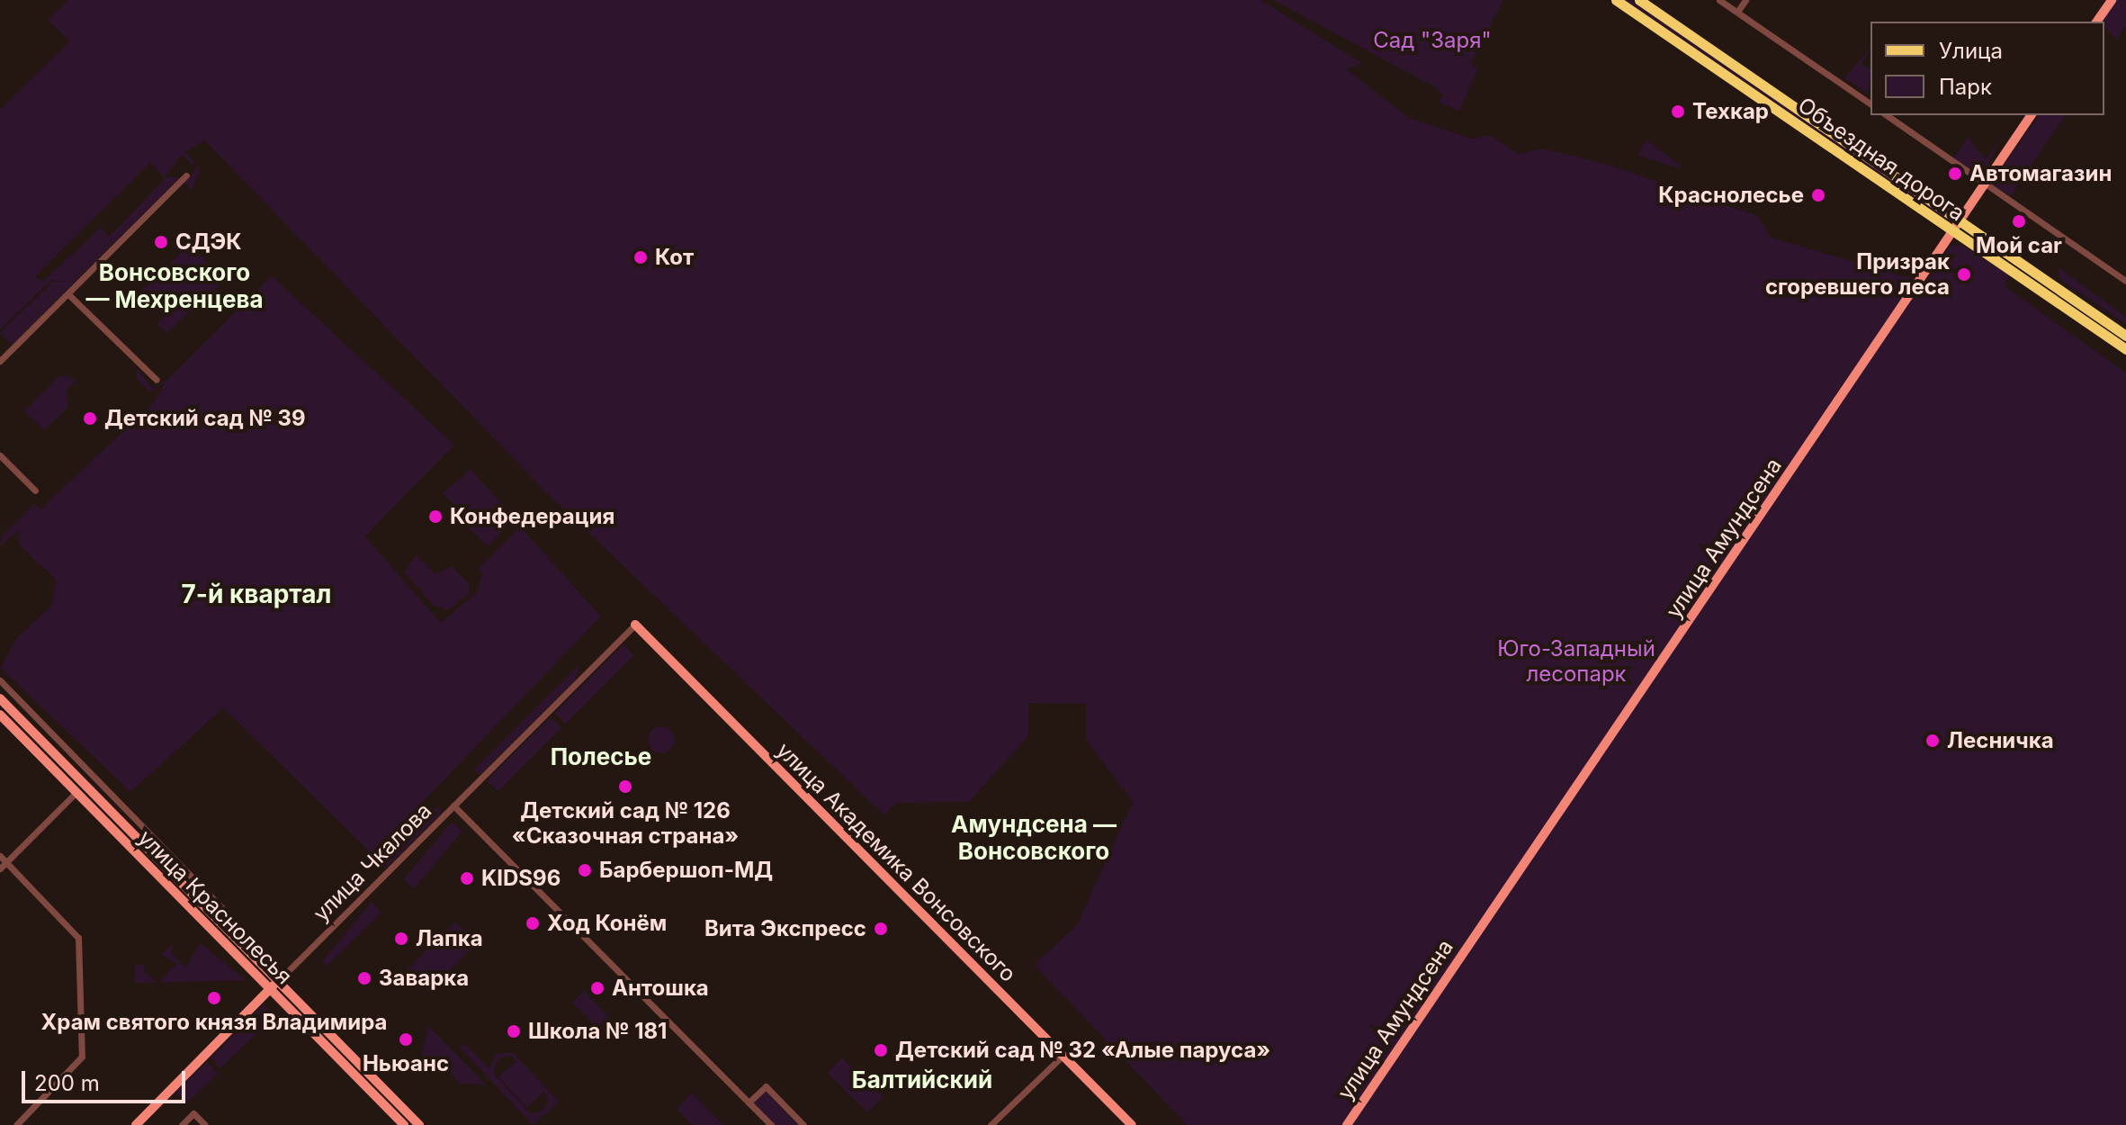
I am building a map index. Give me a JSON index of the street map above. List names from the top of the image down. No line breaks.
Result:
{"streets":{"main road":["Объездная дорога"],"street":["улица Амундсена","улица Чкалова","улица Академика Вонсовского","улица Краснолесья"]},"crossings":[["Объездная дорога","улица Амундсена"],["улица Чкалова","улица Академика Вонсовского"],["улица Чкалова","улица Краснолесья"]],"districts":["Вонсовского — Мехренцева","7-й квартал","Полесье","Амундсена — Вонсовского","Балтийский"],"parks":["Сад \"Заря\"","Юго-Западный лесопарк"],"places":["Техкар","Автомагазин","Краснолесье","Мой car","СДЭК","Кот","Призрак сгоревшего леса","Детский сад № 39","Конфедерация","Лесничка","Детский сад № 126 «Сказочная страна»","Барбершоп-МД","KIDS96","Ход Конём","Вита Экспресс","Лапка","Заварка","Антошка","Храм святого князя Владимира","Школа № 181","Ньюанс","Детский сад № 32 «Алые паруса»"],"legend":["Улица","Парк"],"scale_bar":"200 m"}
